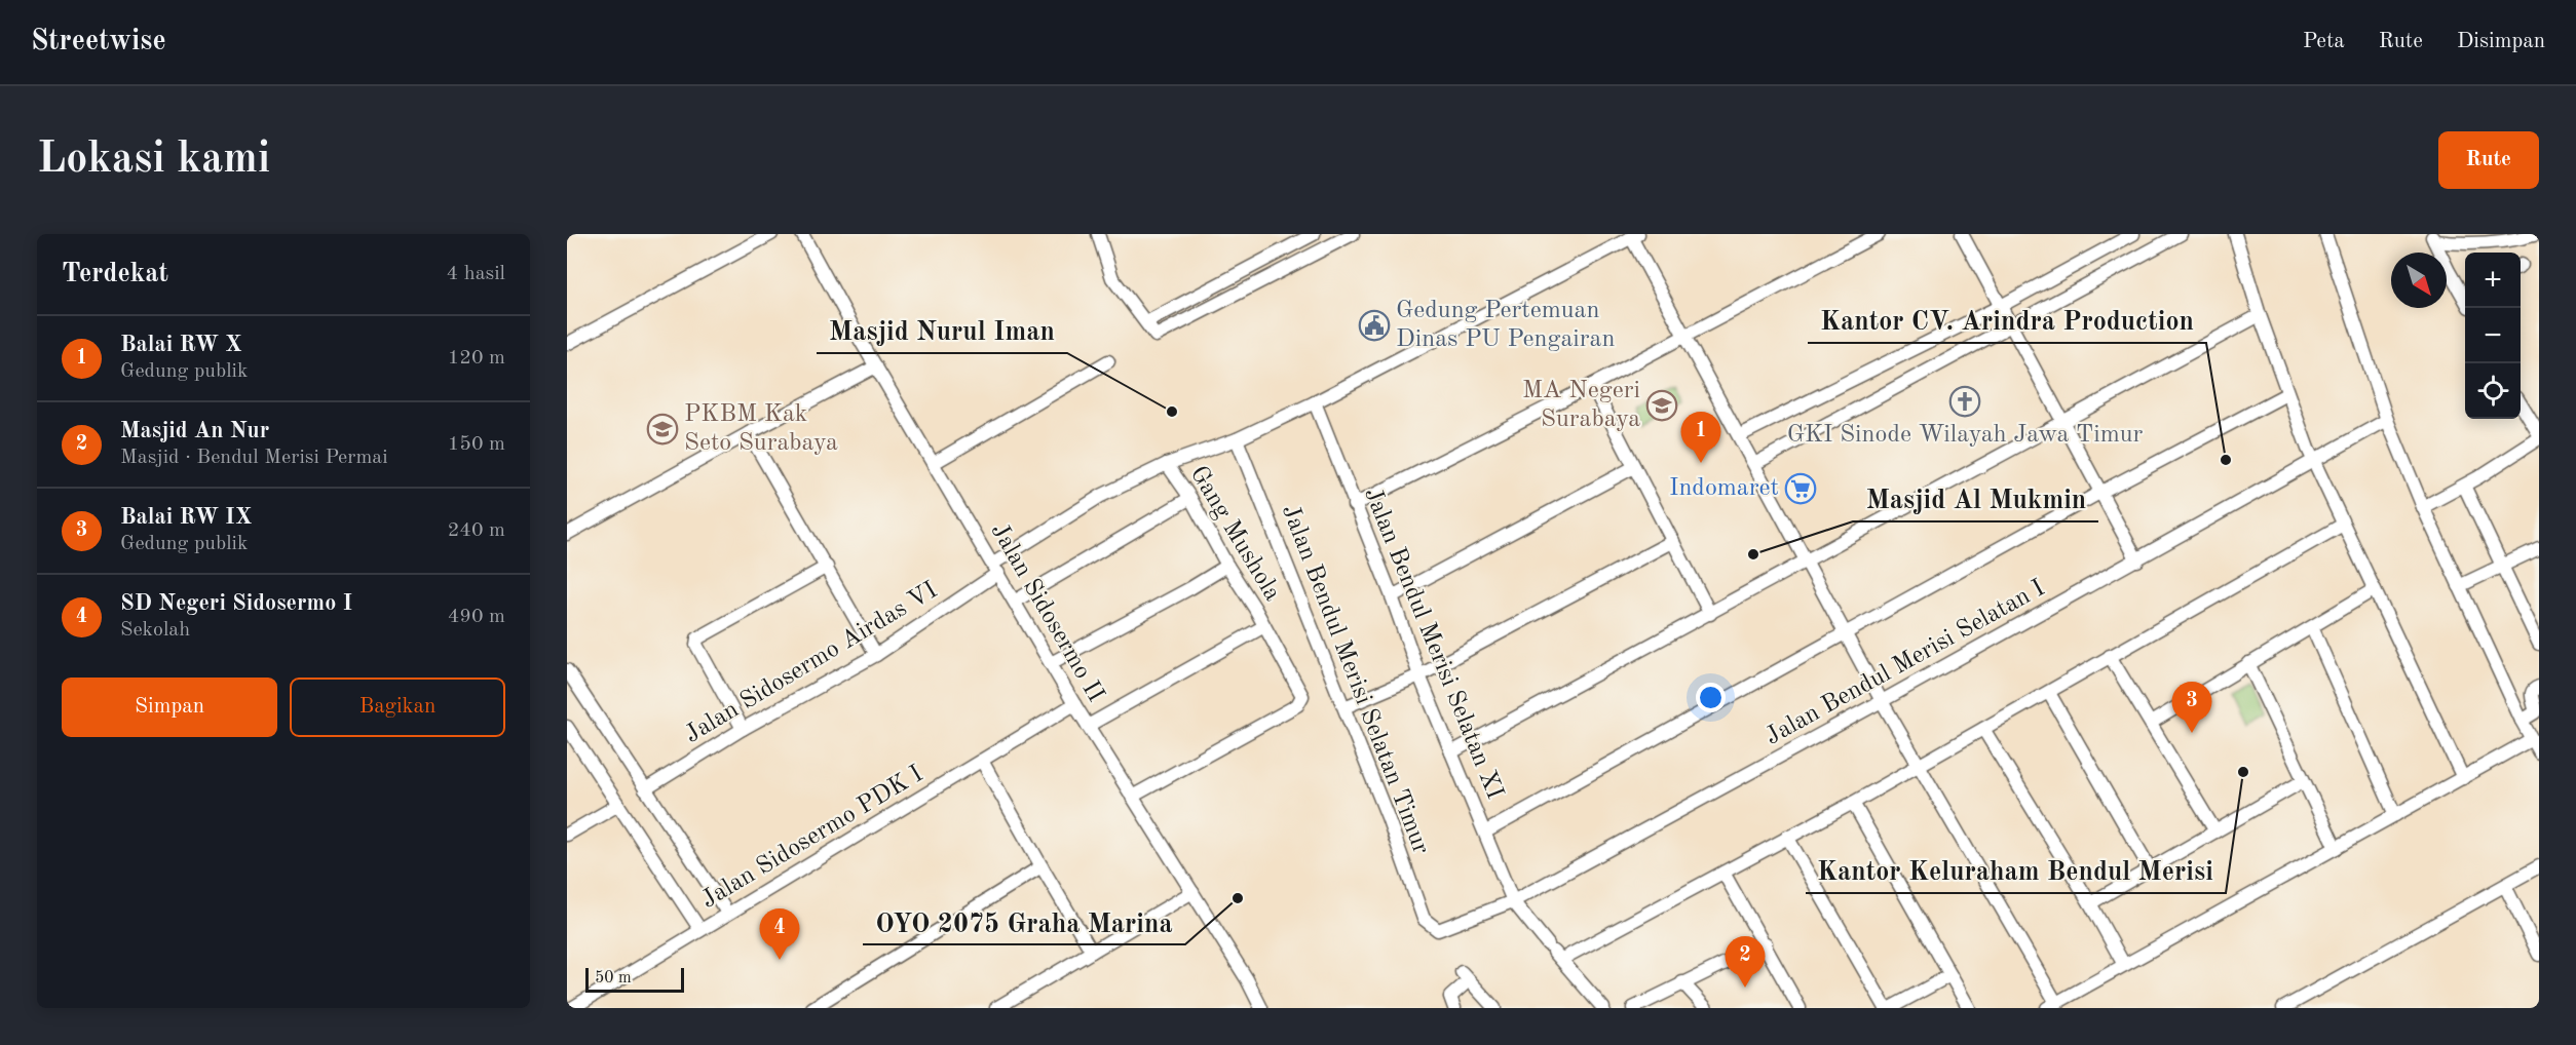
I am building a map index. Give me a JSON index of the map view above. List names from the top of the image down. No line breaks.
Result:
{"streets":{"street":["Gang Mushola","Jalan Sidosermo II","Jalan Bendul Merisi Selatan XI","Jalan Sidosermo Airdas VI","Jalan Bendul Merisi Selatan I","Jalan Bendul Merisi Selatan Timur","Jalan Sidosermo PDK I"]},"crossings":[["Gang Mushola","Jalan Sidosermo II"],["Gang Mushola","Jalan Sidosermo Airdas VI"],["Jalan Sidosermo II","Jalan Sidosermo Airdas VI"],["Jalan Sidosermo II","Jalan Sidosermo PDK I"],["Jalan Bendul Merisi Selatan XI","Jalan Sidosermo Airdas VI"],["Jalan Bendul Merisi Selatan XI","Jalan Bendul Merisi Selatan I"],["Jalan Sidosermo Airdas VI","Jalan Bendul Merisi Selatan Timur"],["Jalan Bendul Merisi Selatan I","Jalan Bendul Merisi Selatan Timur"]],"places":{"public building":["Gedung Pertemuan Dinas PU Pengairan"],"church":["GKI Sinode Wilayah Jawa Timur"],"school or university":["MA Negeri Surabaya","PKBM Kak Seto Surabaya"],"other":["Masjid Nurul Iman","Kantor CV. Arindra Production","Masjid Al Mukmin","Kantor Keluraham Bendul Merisi","OYO 2075 Graha Marina"],"supermarket":["Indomaret"]},"scale_bar":"50 m","north":"bottom right","page":{"header":"Streetwise","nav":["Peta","Rute","Disimpan"],"buttons":["Rute",["Simpan","Bagikan"]],"title":"Lokasi kami","heading":["Terdekat","4 hasil"],"map_buttons":["+","−"],"list":[{"mark":"1","name":"Balai RW X","note":"Gedung publik","value":"120 m"},{"mark":"2","name":"Masjid An Nur","note":"Masjid · Bendul Merisi Permai","value":"150 m"},{"mark":"3","name":"Balai RW IX","note":"Gedung publik","value":"240 m"},{"mark":"4","name":"SD Negeri Sidosermo I","note":"Sekolah","value":"490 m"}],"pins":["1","3","4","2"],"scale":"50 m"}}
